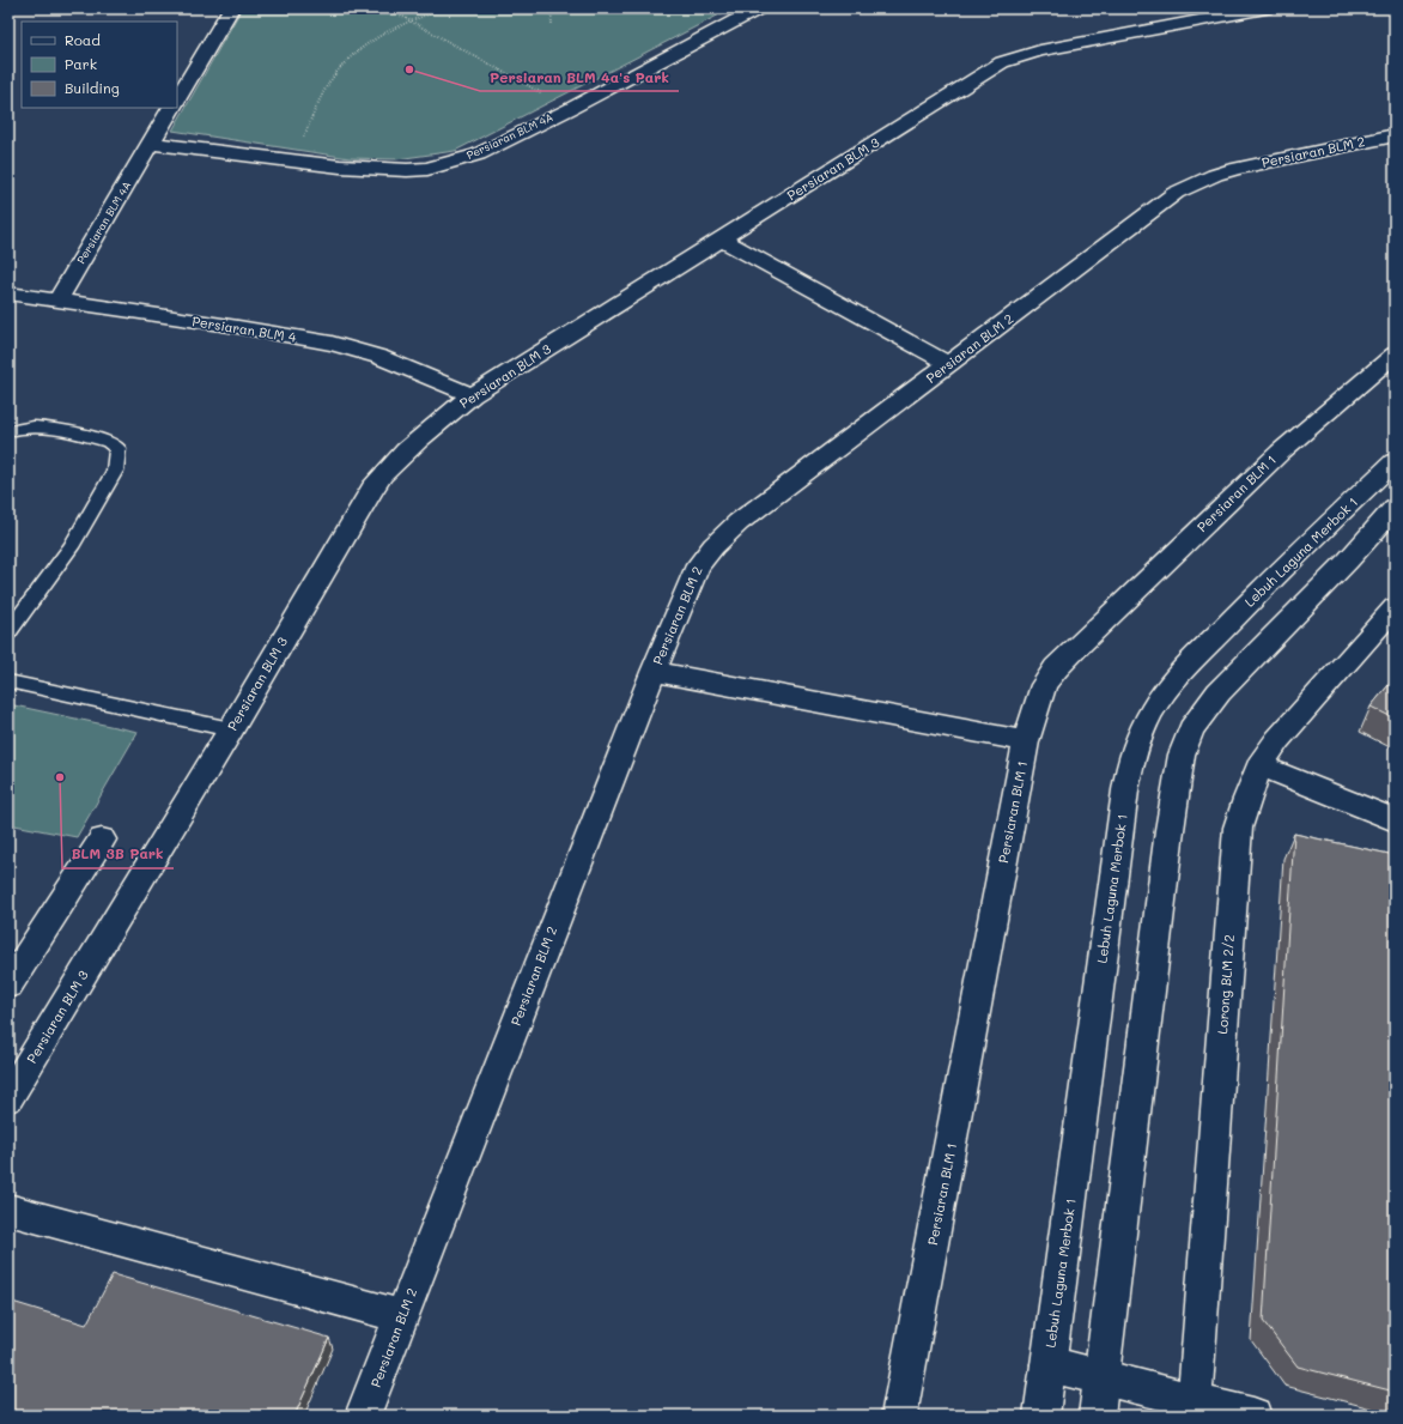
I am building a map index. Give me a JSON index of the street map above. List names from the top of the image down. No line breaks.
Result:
{"streets":{"street":["Persiaran BLM 4A","Persiaran BLM 2","Persiaran BLM 3","Persiaran BLM 4","Persiaran BLM 1","Lebuh Laguna Merbok 1","Lorong BLM 2/2"]},"crossings":[["Persiaran BLM 4A","Persiaran BLM 4"],["Persiaran BLM 3","Persiaran BLM 4"]],"places":["Persiaran BLM 4a's Park","BLM 3B Park"],"legend":["Road","Park","Building"]}
